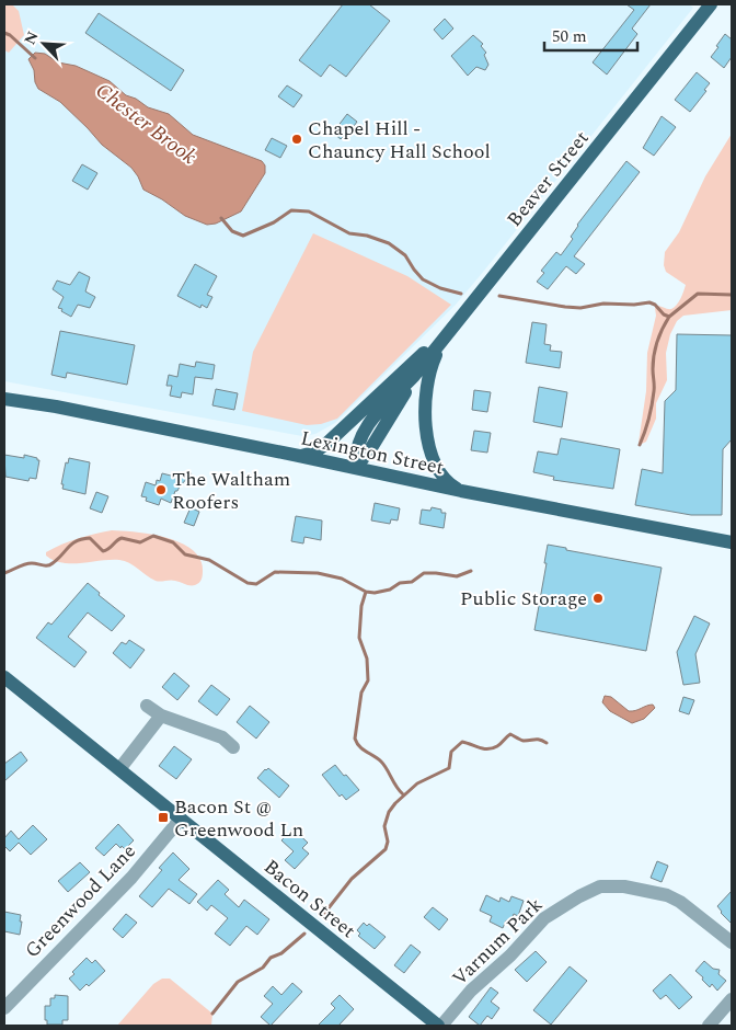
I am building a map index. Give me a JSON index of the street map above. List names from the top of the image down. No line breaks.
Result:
{"streets":{"main road":["Beaver Street","Lexington Street","Bacon Street"],"street":["Greenwood Lane","Varnum Park"]},"crossings":[["Beaver Street","Lexington Street"],["Bacon Street","Greenwood Lane"],["Bacon Street","Varnum Park"]],"water":["Chester Brook"],"places":{"other":["Chapel Hill - Chauncy Hall School","The Waltham Roofers","Public Storage"],"transit":["Bacon St @ Greenwood Ln"]},"scale_bar":"50 m","north":"top left"}
